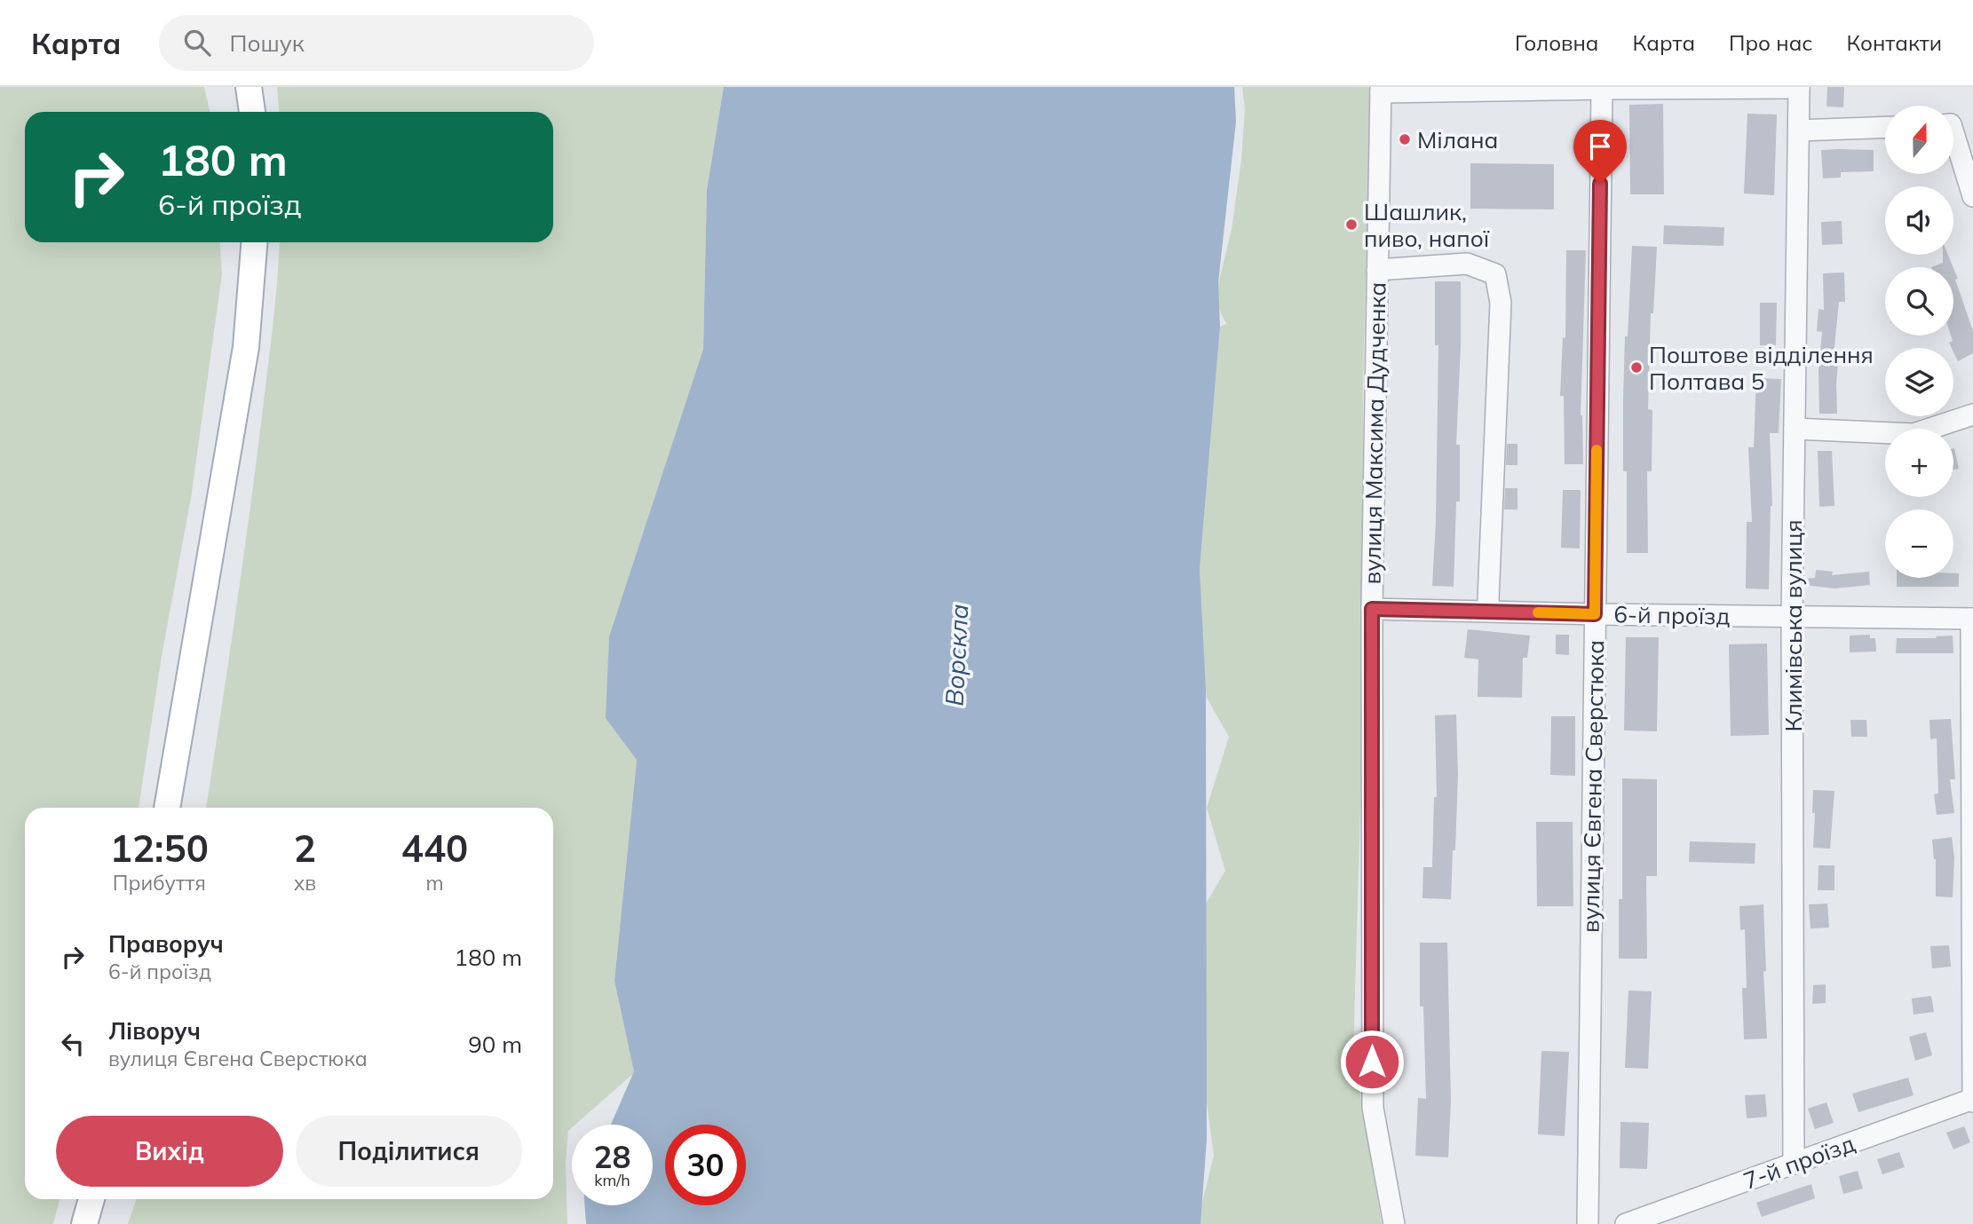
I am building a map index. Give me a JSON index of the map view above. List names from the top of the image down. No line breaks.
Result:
{"streets":{"street":["вулиця Максима Дудченка","6-й проїзд","Климівська вулиця","вулиця Євгена Сверстюка","7-й проїзд"]},"crossings":[["вулиця Максима Дудченка","6-й проїзд"],["6-й проїзд","Климівська вулиця"],["6-й проїзд","вулиця Євгена Сверстюка"],["Климівська вулиця","7-й проїзд"]],"water":["Ворскла"],"places":["Мілана","Шашлик, пиво, напої","Поштове відділення Полтава 5"],"north":"top","page":{"header":"Карта","search":"Пошук","nav":["Головна","Карта","Про нас","Контакти"],"map_buttons":["+","−"],"turn":["180 m","6-й проїзд"],"eta":["12:50","Прибуття","2","хв","440","m"],"list":[{"name":"Праворуч","note":"6-й проїзд","value":"180 m"},{"name":"Ліворуч","note":"вулиця Євгена Сверстюка","value":"90 m"}],"buttons":["Вихід","Поділитися"],"speed":"28 km/h","limit":"30"}}
